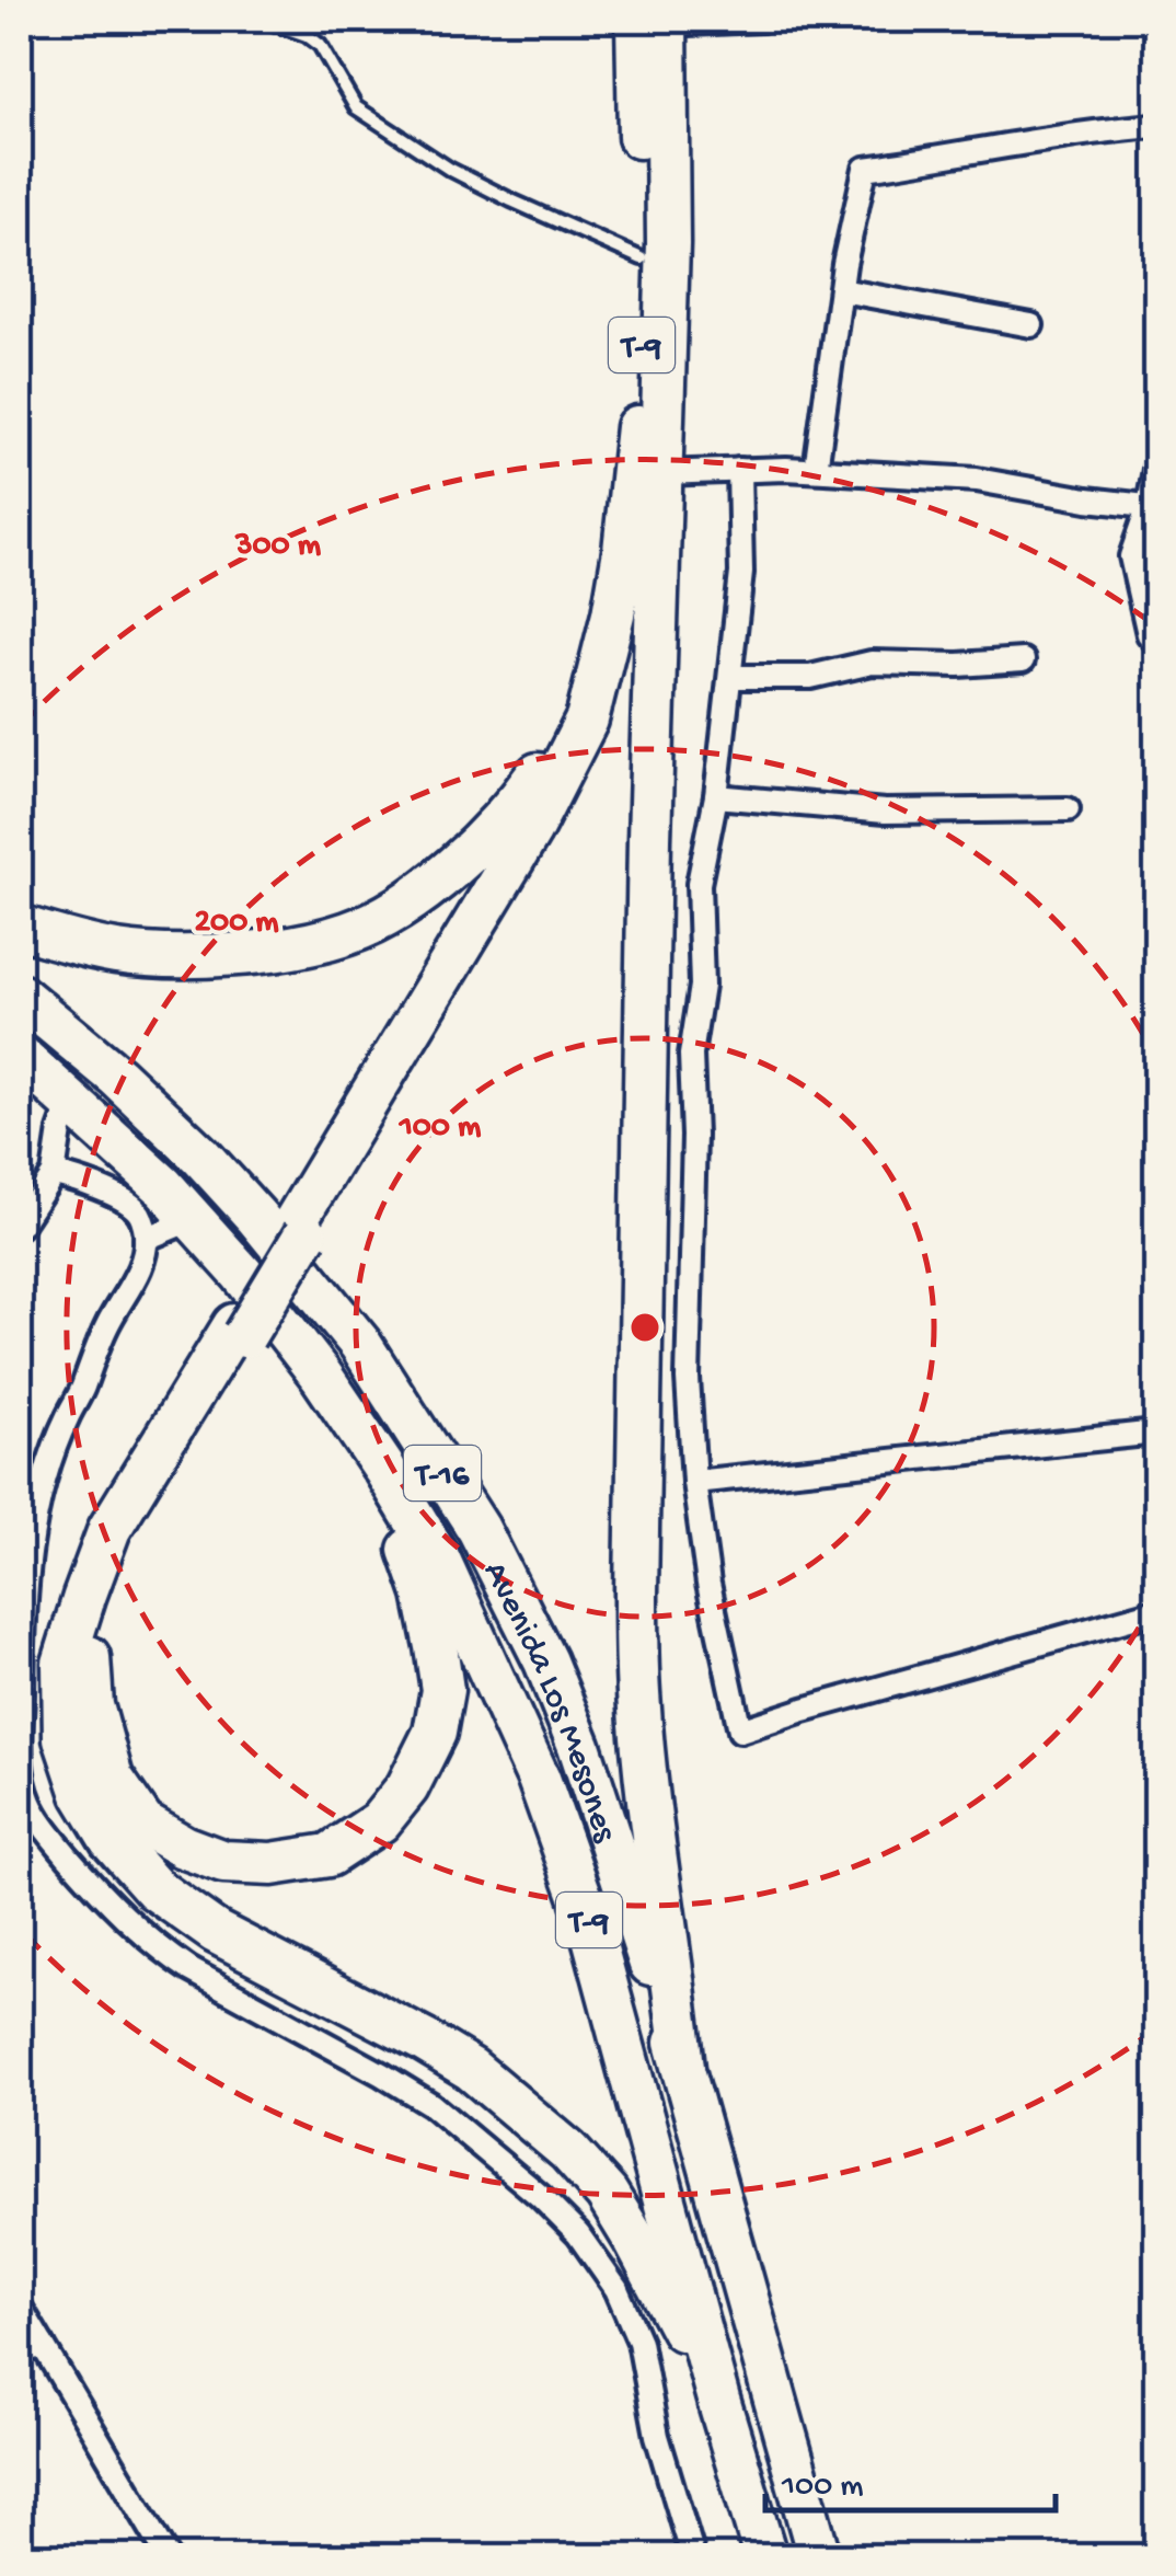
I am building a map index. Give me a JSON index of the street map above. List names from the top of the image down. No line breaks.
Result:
{"streets":{"highway":["T-9","T-16","Avenida Los Mesones"]},"scale_bar":"100 m","rings":["300 m","200 m","100 m"]}
